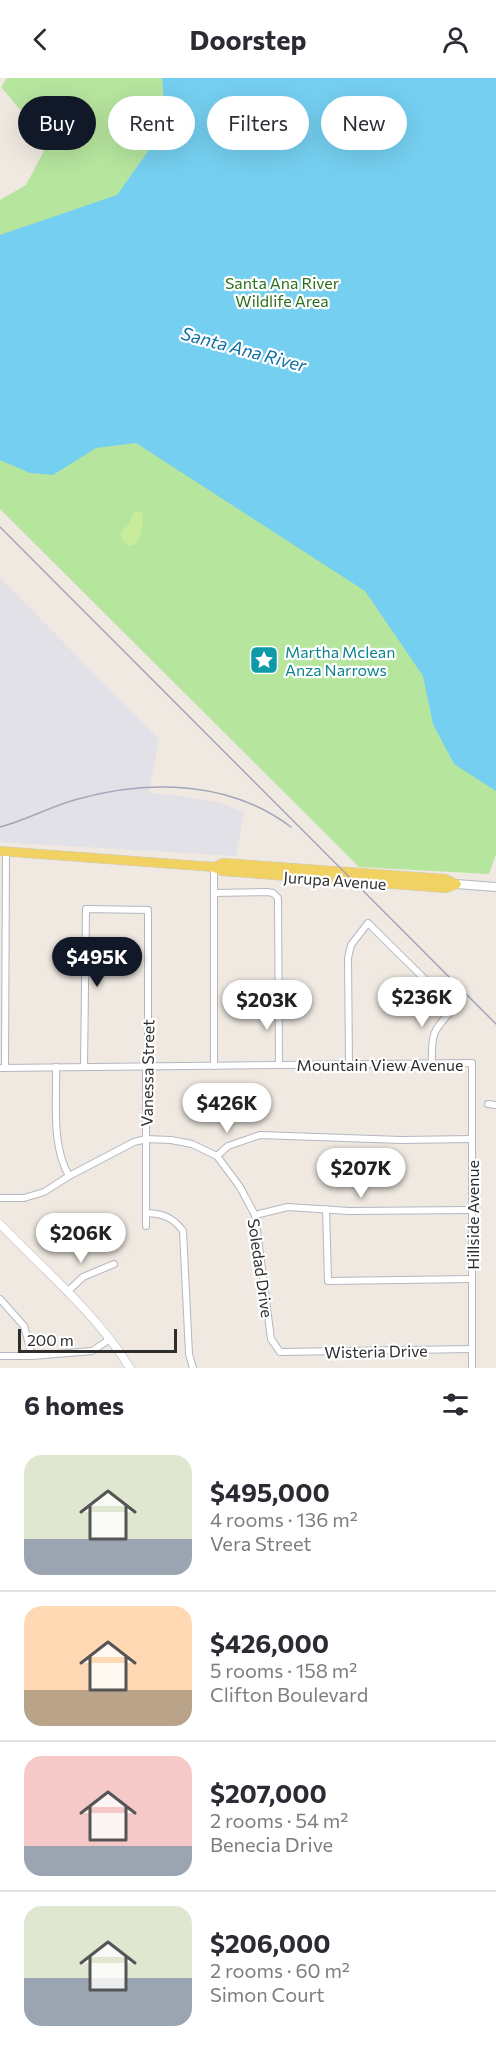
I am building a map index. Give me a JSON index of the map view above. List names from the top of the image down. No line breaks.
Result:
{"streets":{"main road":["Jurupa Avenue"],"street":["Mountain View Avenue","Vanessa Street","Hillside Avenue","Soledad Drive","Wisteria Drive"]},"crossings":[["Mountain View Avenue","Vanessa Street"],["Mountain View Avenue","Hillside Avenue"],["Hillside Avenue","Wisteria Drive"],["Soledad Drive","Wisteria Drive"]],"water":["Santa Ana River"],"parks":["Santa Ana River Wildlife Area"],"places":{"place":["Martha Mclean Anza Narrows"]},"scale_bar":"200 m","page":{"header":"Doorstep","chip":["Buy","Rent","Filters","New"],"price":["$495K","$236K","$203K","$426K","$207K","$206K"],"scale":"200 m","heading":"6 homes","list":[{"name":"$495,000","note":"4 rooms · 136 m² · Vera Street"},{"name":"$426,000","note":"5 rooms · 158 m² · Clifton Boulevard"},{"name":"$207,000","note":"2 rooms · 54 m² · Benecia Drive"},{"name":"$206,000","note":"2 rooms · 60 m² · Simon Court"}]}}
